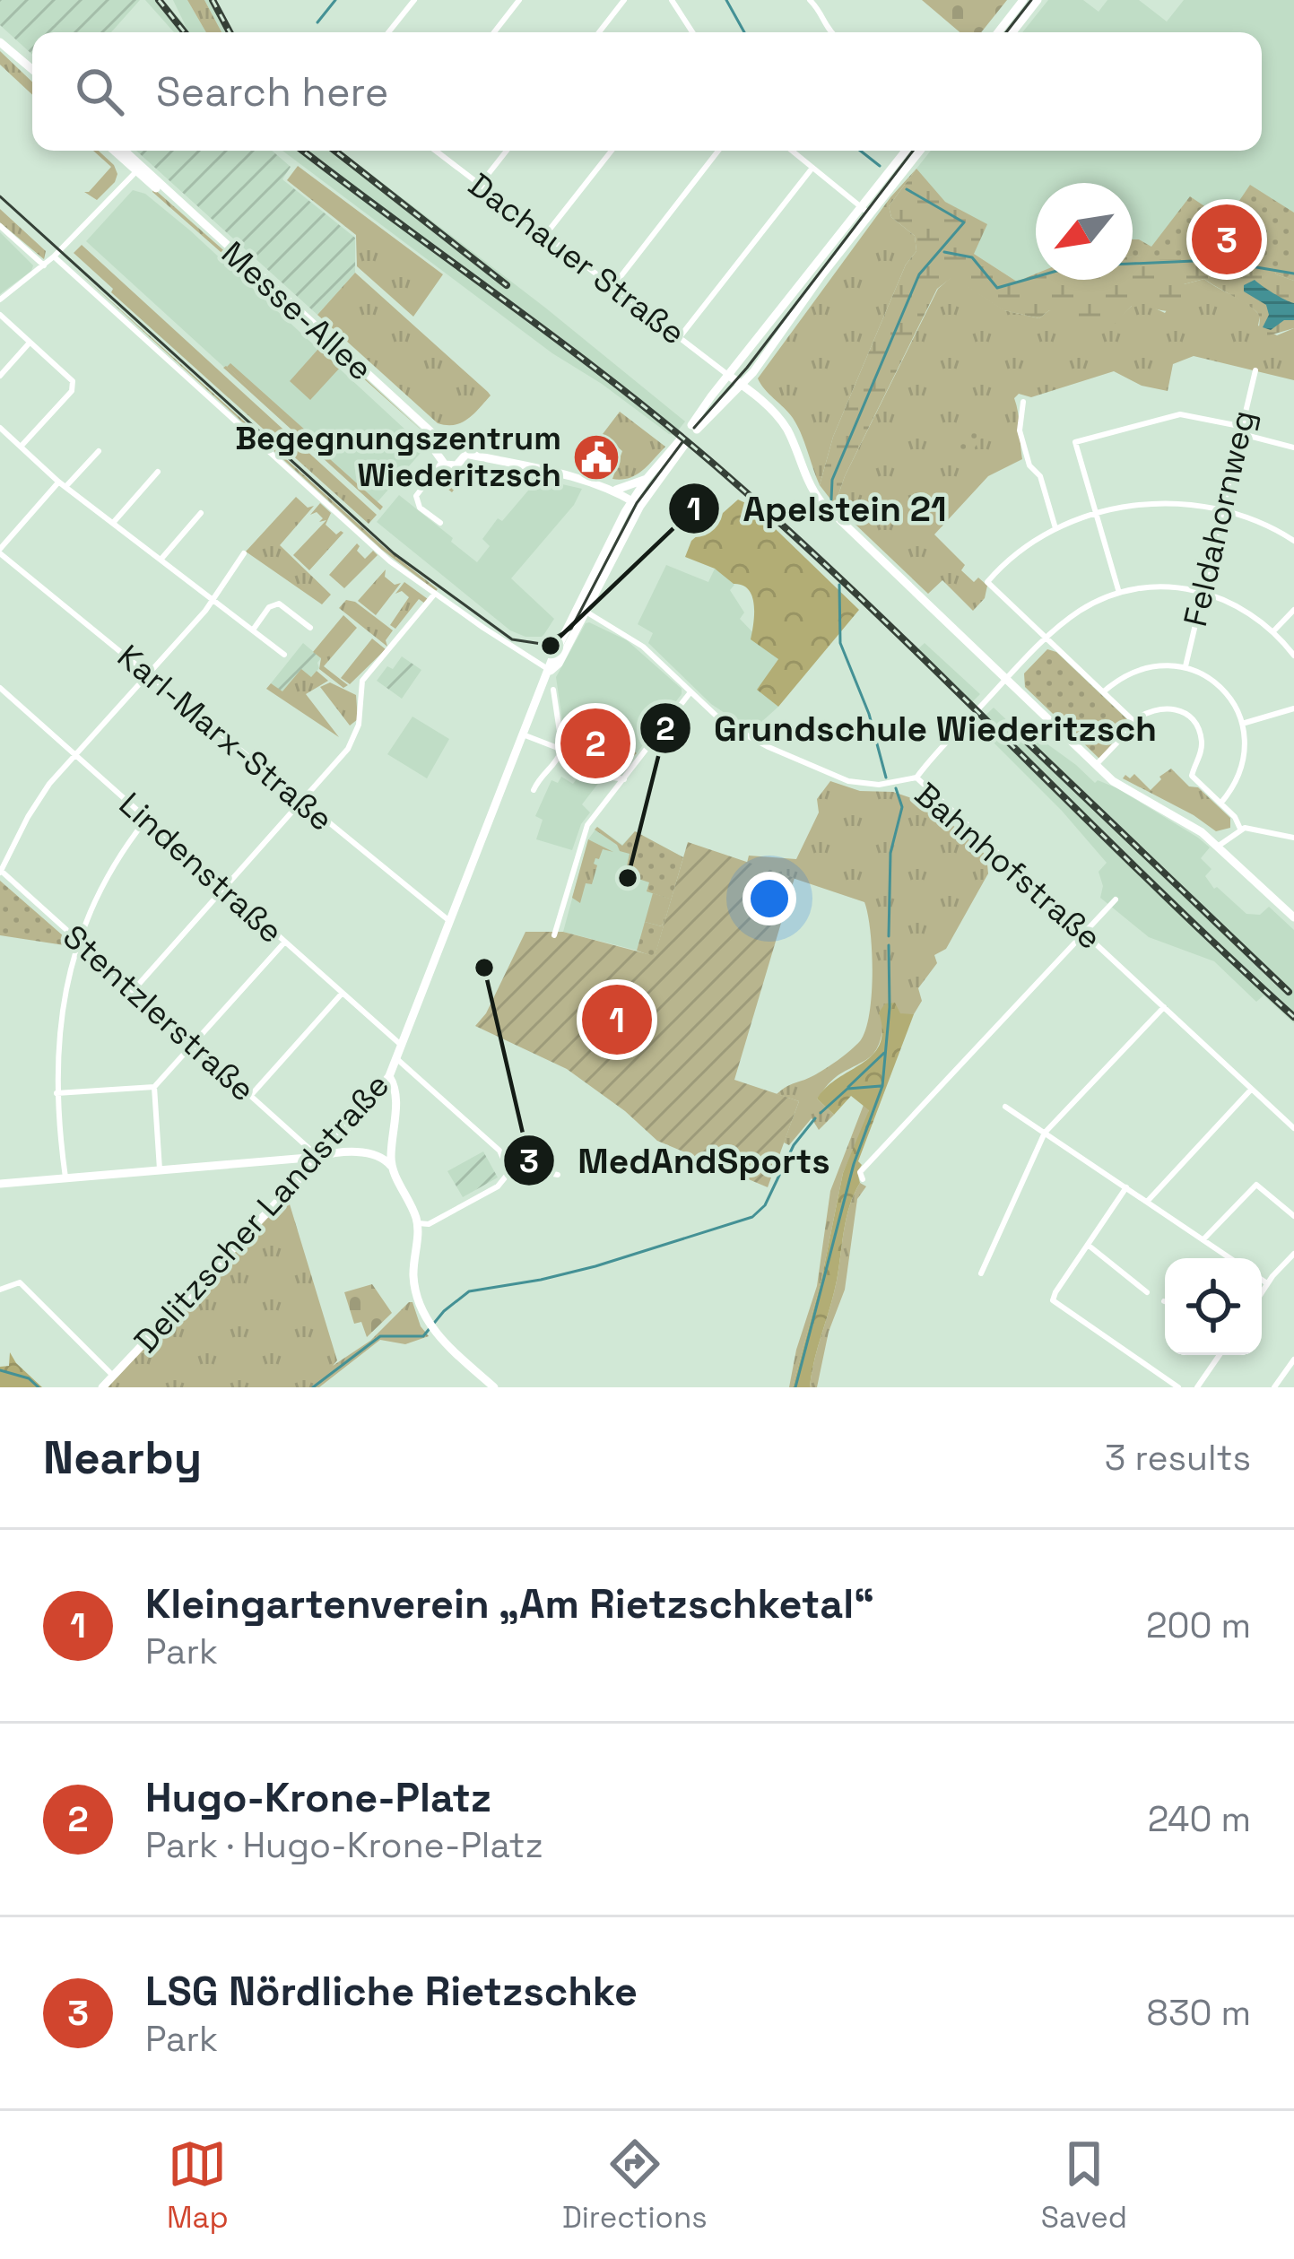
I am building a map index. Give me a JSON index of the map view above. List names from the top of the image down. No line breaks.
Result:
{"streets":{"street":["Dachauer Straße","Messe-Allee","Feldahornweg","Karl-Marx-Straße","Bahnhofstraße","Lindenstraße","Stentzlerstraße","Delitzscher Landstraße"]},"crossings":[["Karl-Marx-Straße","Delitzscher Landstraße"],["Bahnhofstraße","Delitzscher Landstraße"],["Lindenstraße","Delitzscher Landstraße"],["Stentzlerstraße","Delitzscher Landstraße"]],"places":{"public building":["Begegnungszentrum Wiederitzsch"],"other":["Apelstein 21","Grundschule Wiederitzsch","MedAndSports"]},"north":"bottom left","page":{"search":"Search here","pins":["3","2","1"],"heading":["Nearby","3 results"],"list":[{"mark":"1","name":"Kleingartenverein „Am Rietzschketal“","note":"Park","value":"200 m"},{"mark":"2","name":"Hugo-Krone-Platz","note":"Park · Hugo-Krone-Platz","value":"240 m"},{"mark":"3","name":"LSG Nördliche Rietzschke","note":"Park","value":"830 m"}],"nav":["Map","Directions","Saved"]}}
